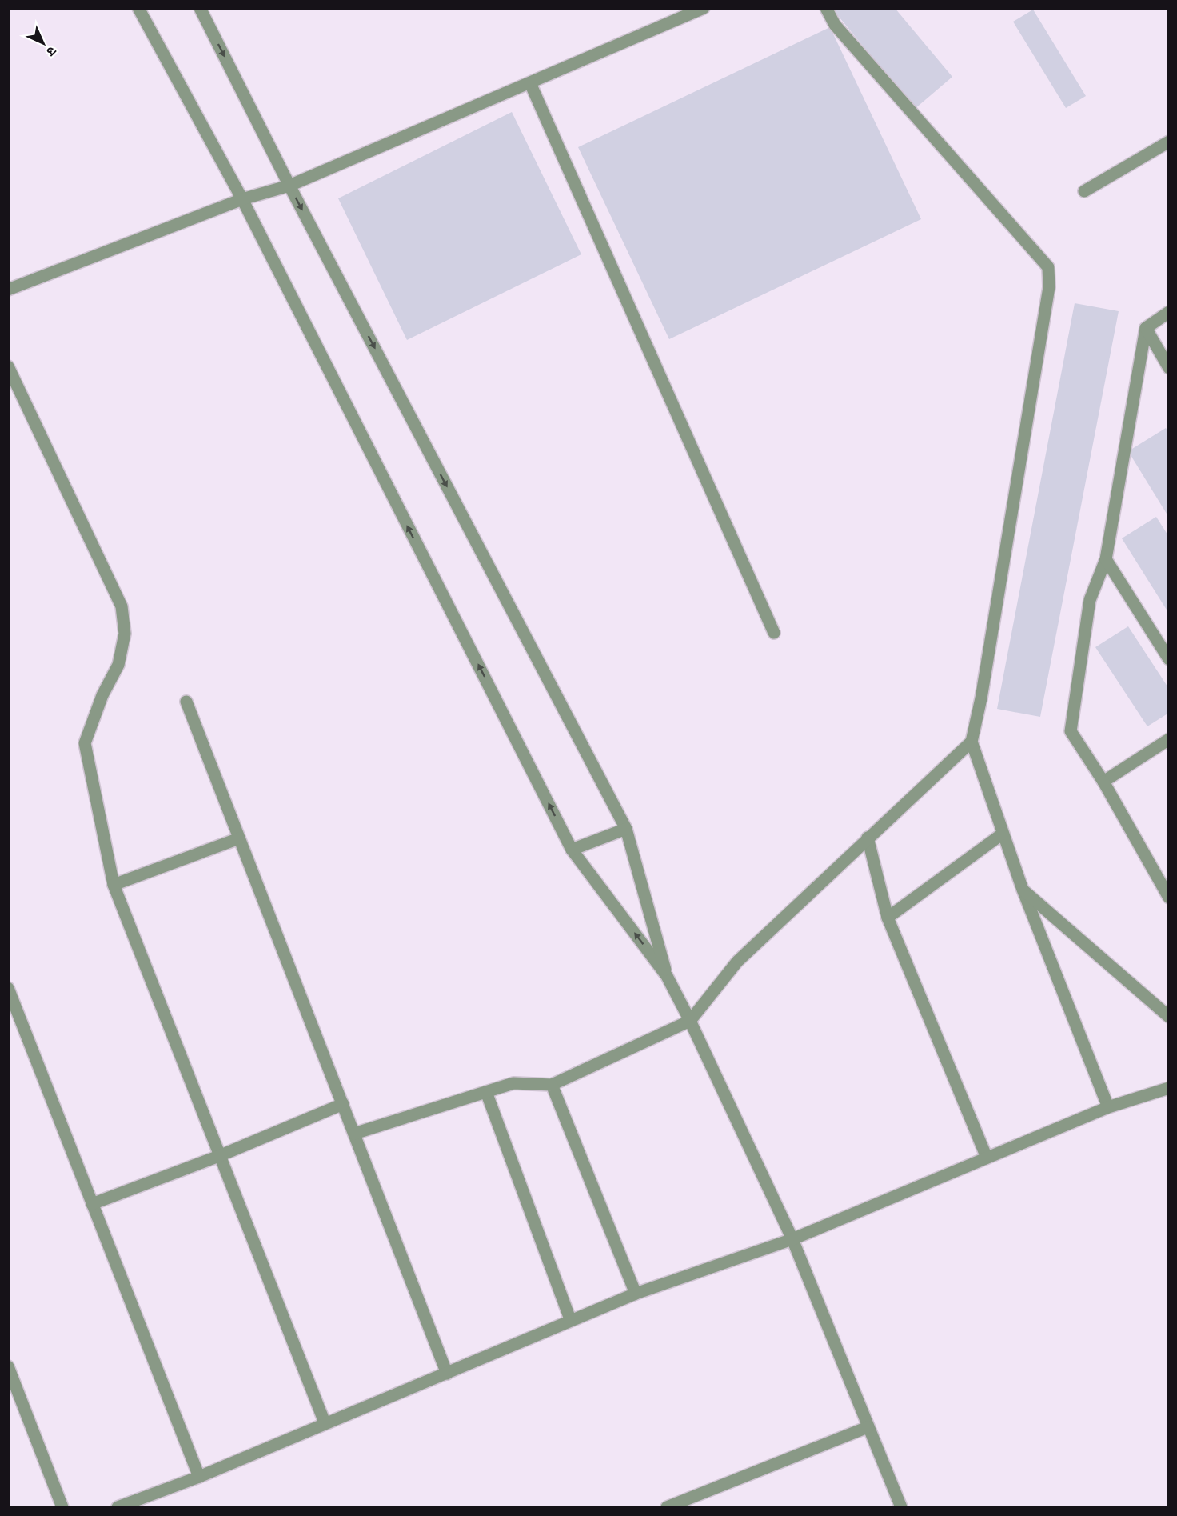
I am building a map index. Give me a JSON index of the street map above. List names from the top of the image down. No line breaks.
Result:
{"north":"bottom right"}
